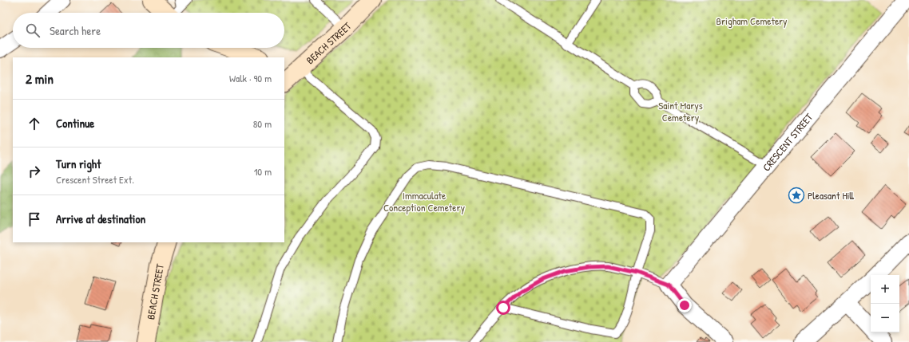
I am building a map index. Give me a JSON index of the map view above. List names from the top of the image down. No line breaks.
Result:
{"streets":{"street":["BEACH STREET","CRESCENT STREET"]},"parks":["Brigham Cemetery","Saint Marys Cemetery","Immaculate Conception Cemetery"],"places":{"place":["Pleasant Hill"]},"page":{"search":"Search here","heading":["2 min","Walk · 90 m"],"list":[["Continue","80 m"],["Turn right","Crescent Street Ext.","10 m"],"Arrive at destination"],"map_buttons":["+","−"]}}
